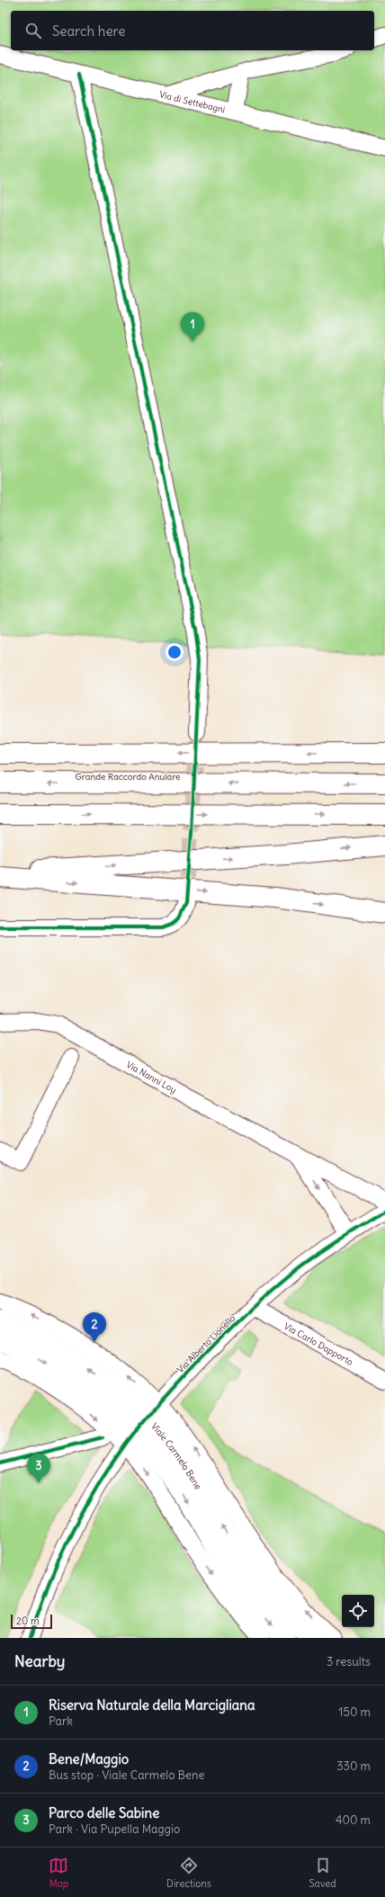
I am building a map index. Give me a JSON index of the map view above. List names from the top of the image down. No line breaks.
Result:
{"streets":{"main road":["Grande Raccordo Anulare","Viale Carmelo Bene"],"street":["Via di Settebagni","Via Nanni Loy","Via Alberto Lionello","Via Carlo Dapporto"]},"crossings":[["Via Nanni Loy","Via Alberto Lionello"],["Via Alberto Lionello","Via Carlo Dapporto"],["Via Alberto Lionello","Viale Carmelo Bene"]],"scale_bar":"20 m","page":{"search":"Search here","pins":["1","2","3"],"scale":"20 m","heading":["Nearby","3 results"],"list":[{"mark":"1","name":"Riserva Naturale della Marcigliana","note":"Park","value":"150 m"},{"mark":"2","name":"Bene/Maggio","note":"Bus stop · Viale Carmelo Bene","value":"330 m"},{"mark":"3","name":"Parco delle Sabine","note":"Park · Via Pupella Maggio","value":"400 m"}],"nav":["Map","Directions","Saved"]}}
